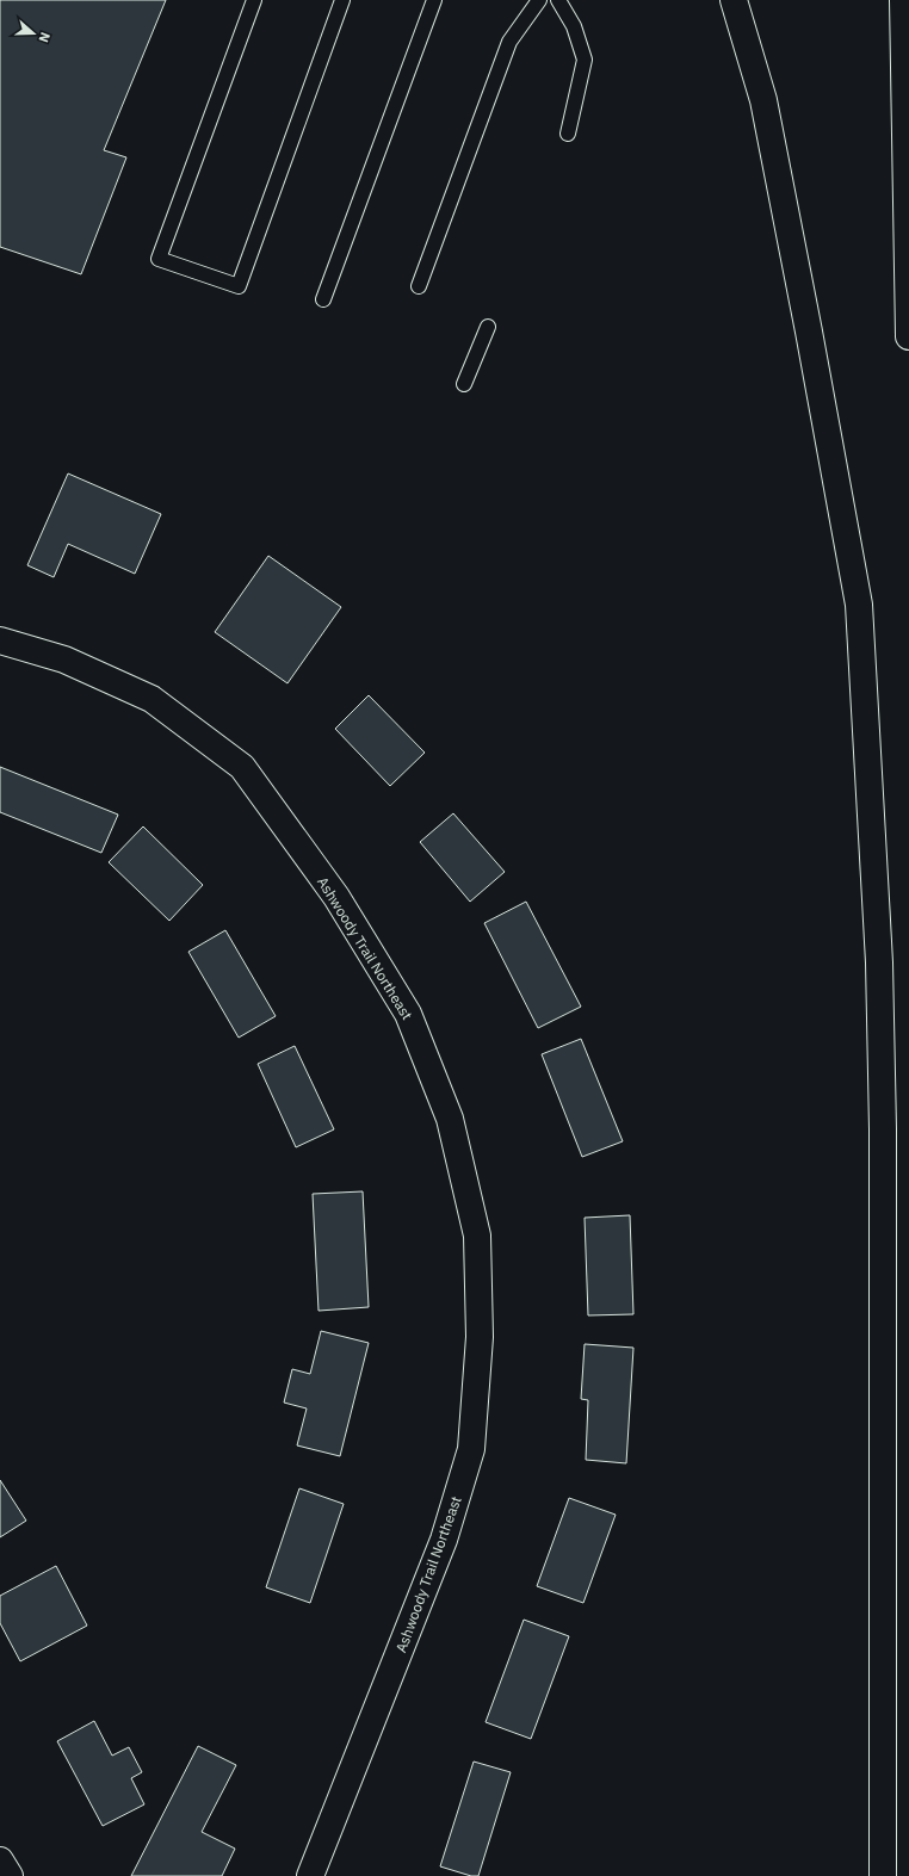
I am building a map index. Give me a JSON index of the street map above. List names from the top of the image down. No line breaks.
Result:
{"streets":{"main road":["Ashwoody Trail Northeast"]},"north":"right"}
